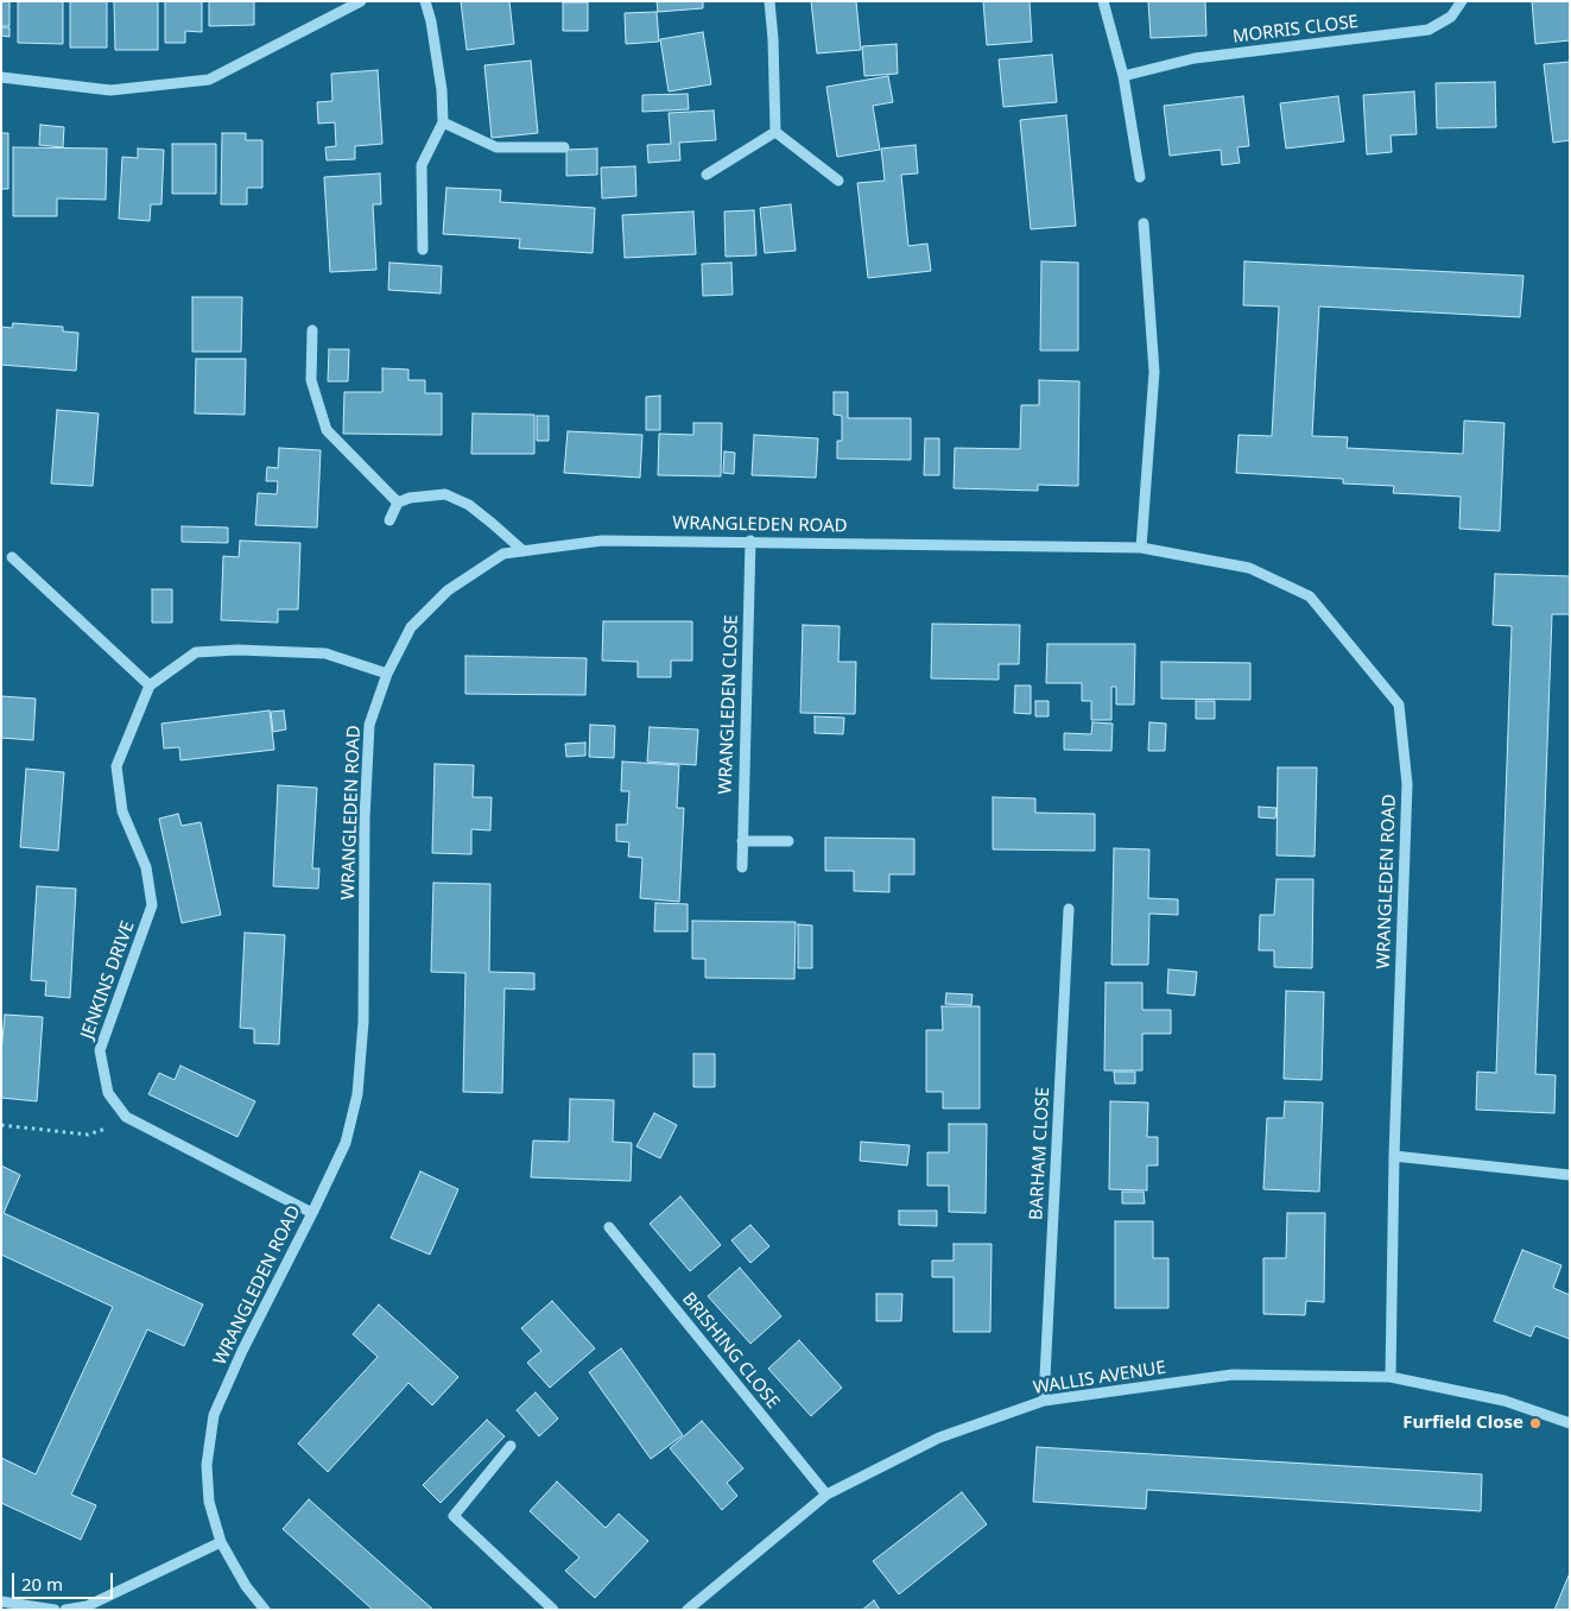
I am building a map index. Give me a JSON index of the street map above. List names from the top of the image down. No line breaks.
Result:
{"streets":{"street":["MORRIS CLOSE","WRANGLEDEN ROAD","WRANGLEDEN CLOSE","JENKINS DRIVE","BARHAM CLOSE","BRISHING CLOSE","WALLIS AVENUE"]},"crossings":[["WRANGLEDEN ROAD","WRANGLEDEN CLOSE"],["WRANGLEDEN ROAD","JENKINS DRIVE"],["WRANGLEDEN ROAD","WALLIS AVENUE"],["BARHAM CLOSE","WALLIS AVENUE"],["BRISHING CLOSE","WALLIS AVENUE"]],"places":["Furfield Close"],"scale_bar":"20 m"}
